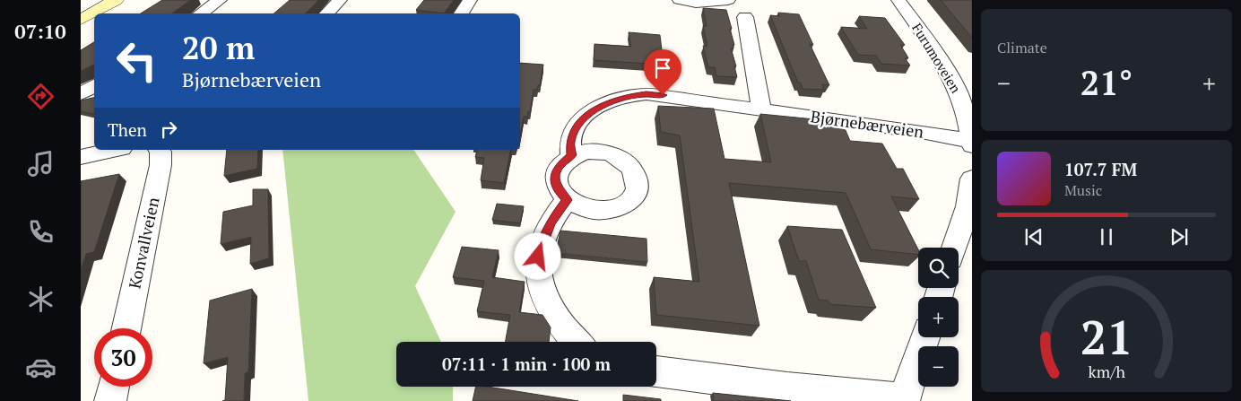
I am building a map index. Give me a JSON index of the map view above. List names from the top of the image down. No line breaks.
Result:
{"streets":{"street":["Furumoveien","Bjørnebærveien","Konvallveien"]},"crossings":[["Furumoveien","Bjørnebærveien"]],"page":{"tabs":"07:10","tile":"Climate","turn":["20 m","Bjørnebærveien"],"heat":["−","21°","+"],"then":"Then","song":["107.7 FM","Music"],"map_buttons":["+","−"],"limit":"30","trip":"07:11 · 1 min · 100 m","gauge":["21","km/h"]}}
